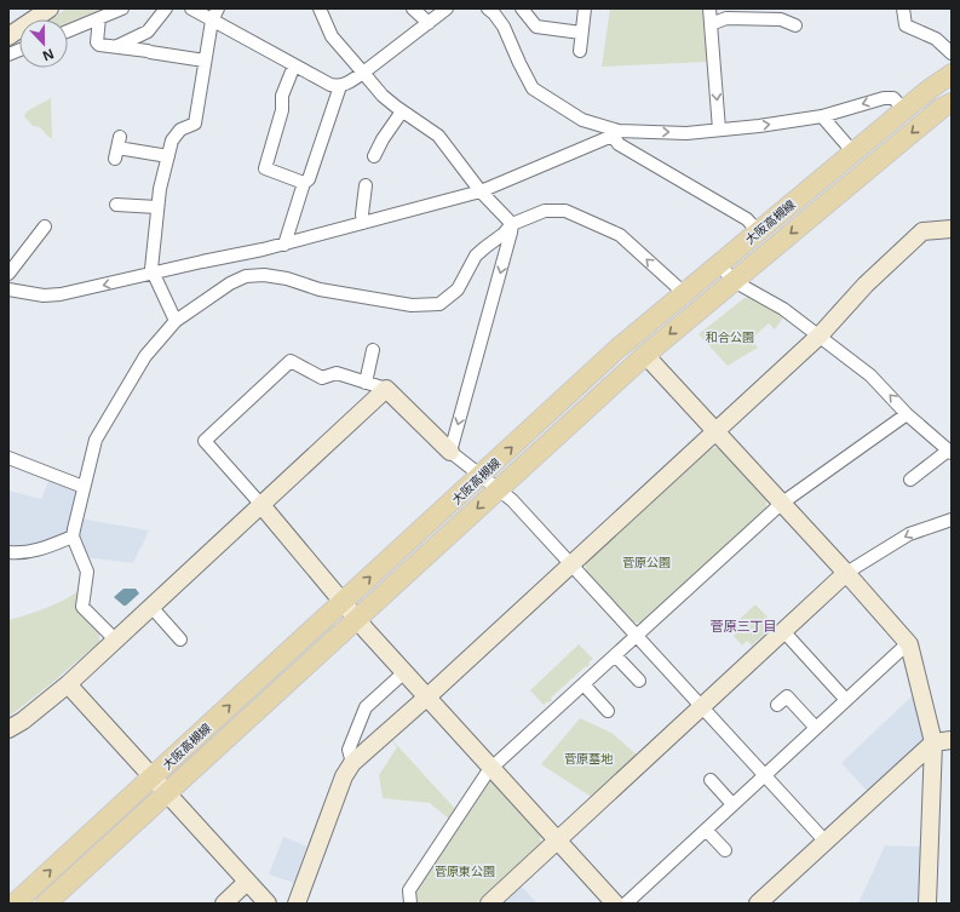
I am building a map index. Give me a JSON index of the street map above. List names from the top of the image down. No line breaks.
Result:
{"streets":{"main road":["大阪高槻線"]},"districts":["菅原三丁目"],"parks":["和合公園","菅原公園","菅原墓地","菅原東公園"],"north":"bottom"}
